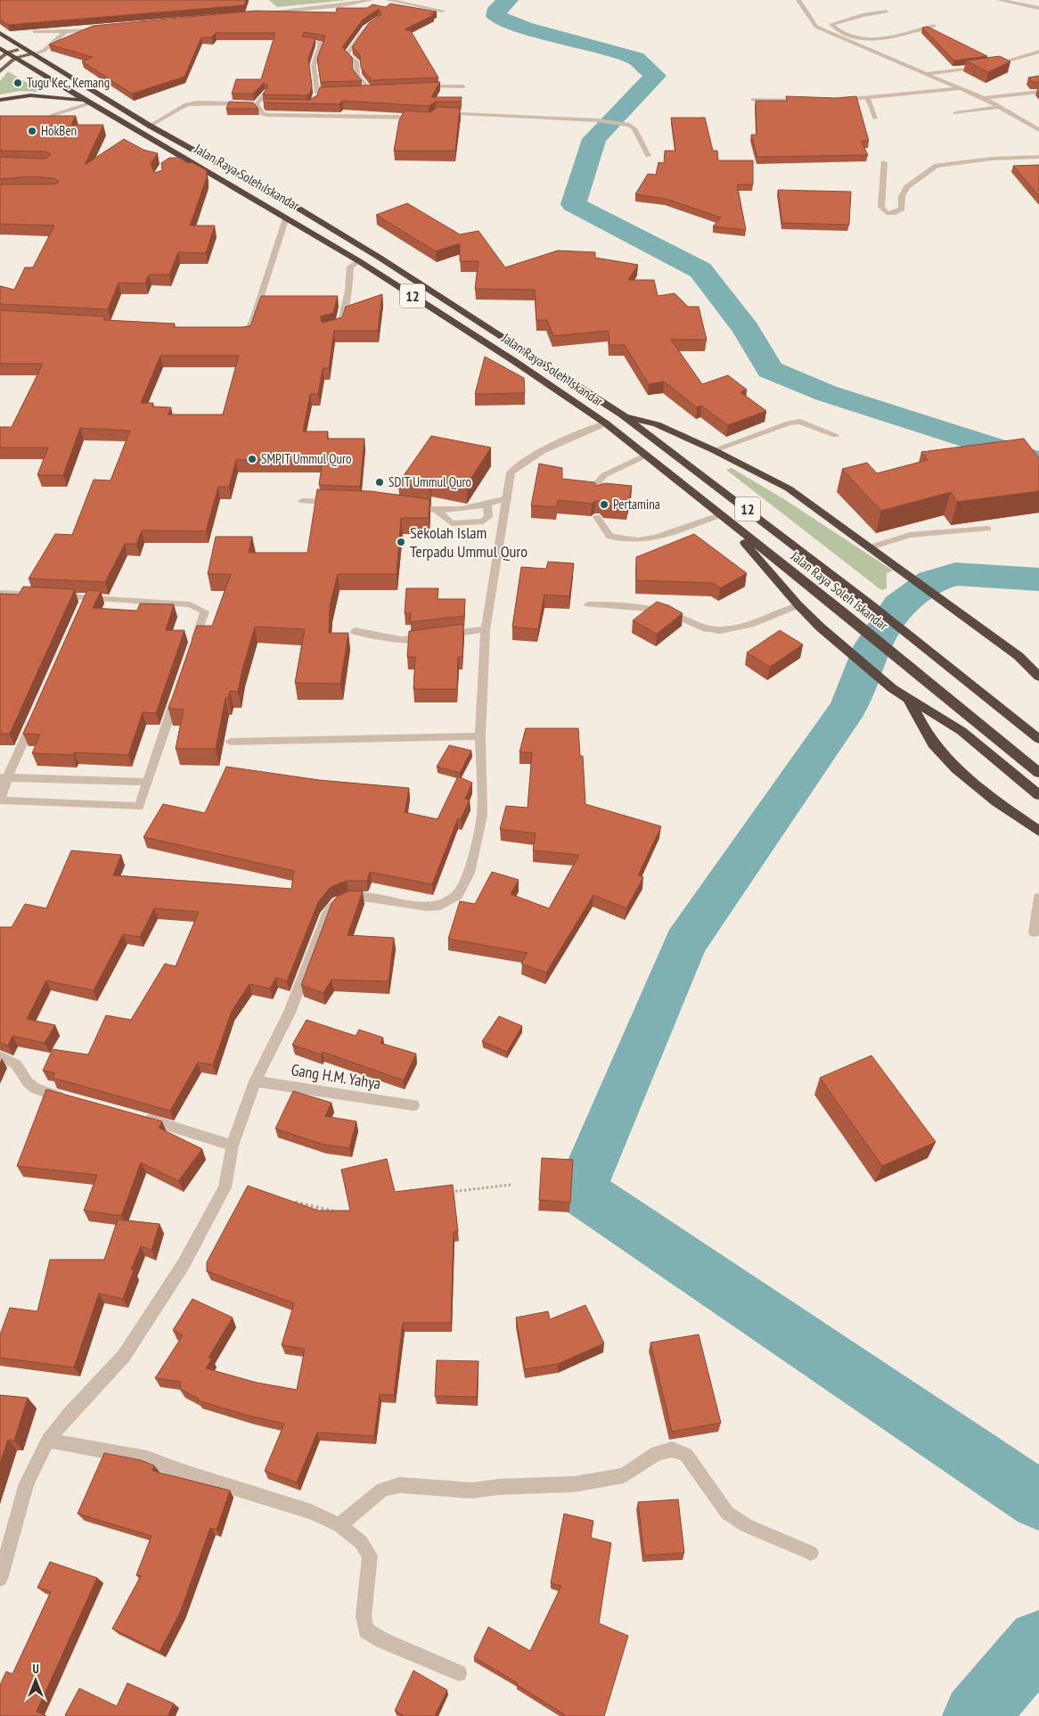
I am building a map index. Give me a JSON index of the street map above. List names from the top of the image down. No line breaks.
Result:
{"streets":{"highway":["Jalan Raya Soleh Iskandar","12"],"street":["Gang H.M. Yahya"]},"crossings":[["Jalan Raya Soleh Iskandar","12"]],"places":["Tugu Kec, Kemang","HokBen","SMPIT Ummul Quro","SDIT Ummul Quro","Pertamina","Sekolah Islam Terpadu Ummul Quro"],"north":"top"}
